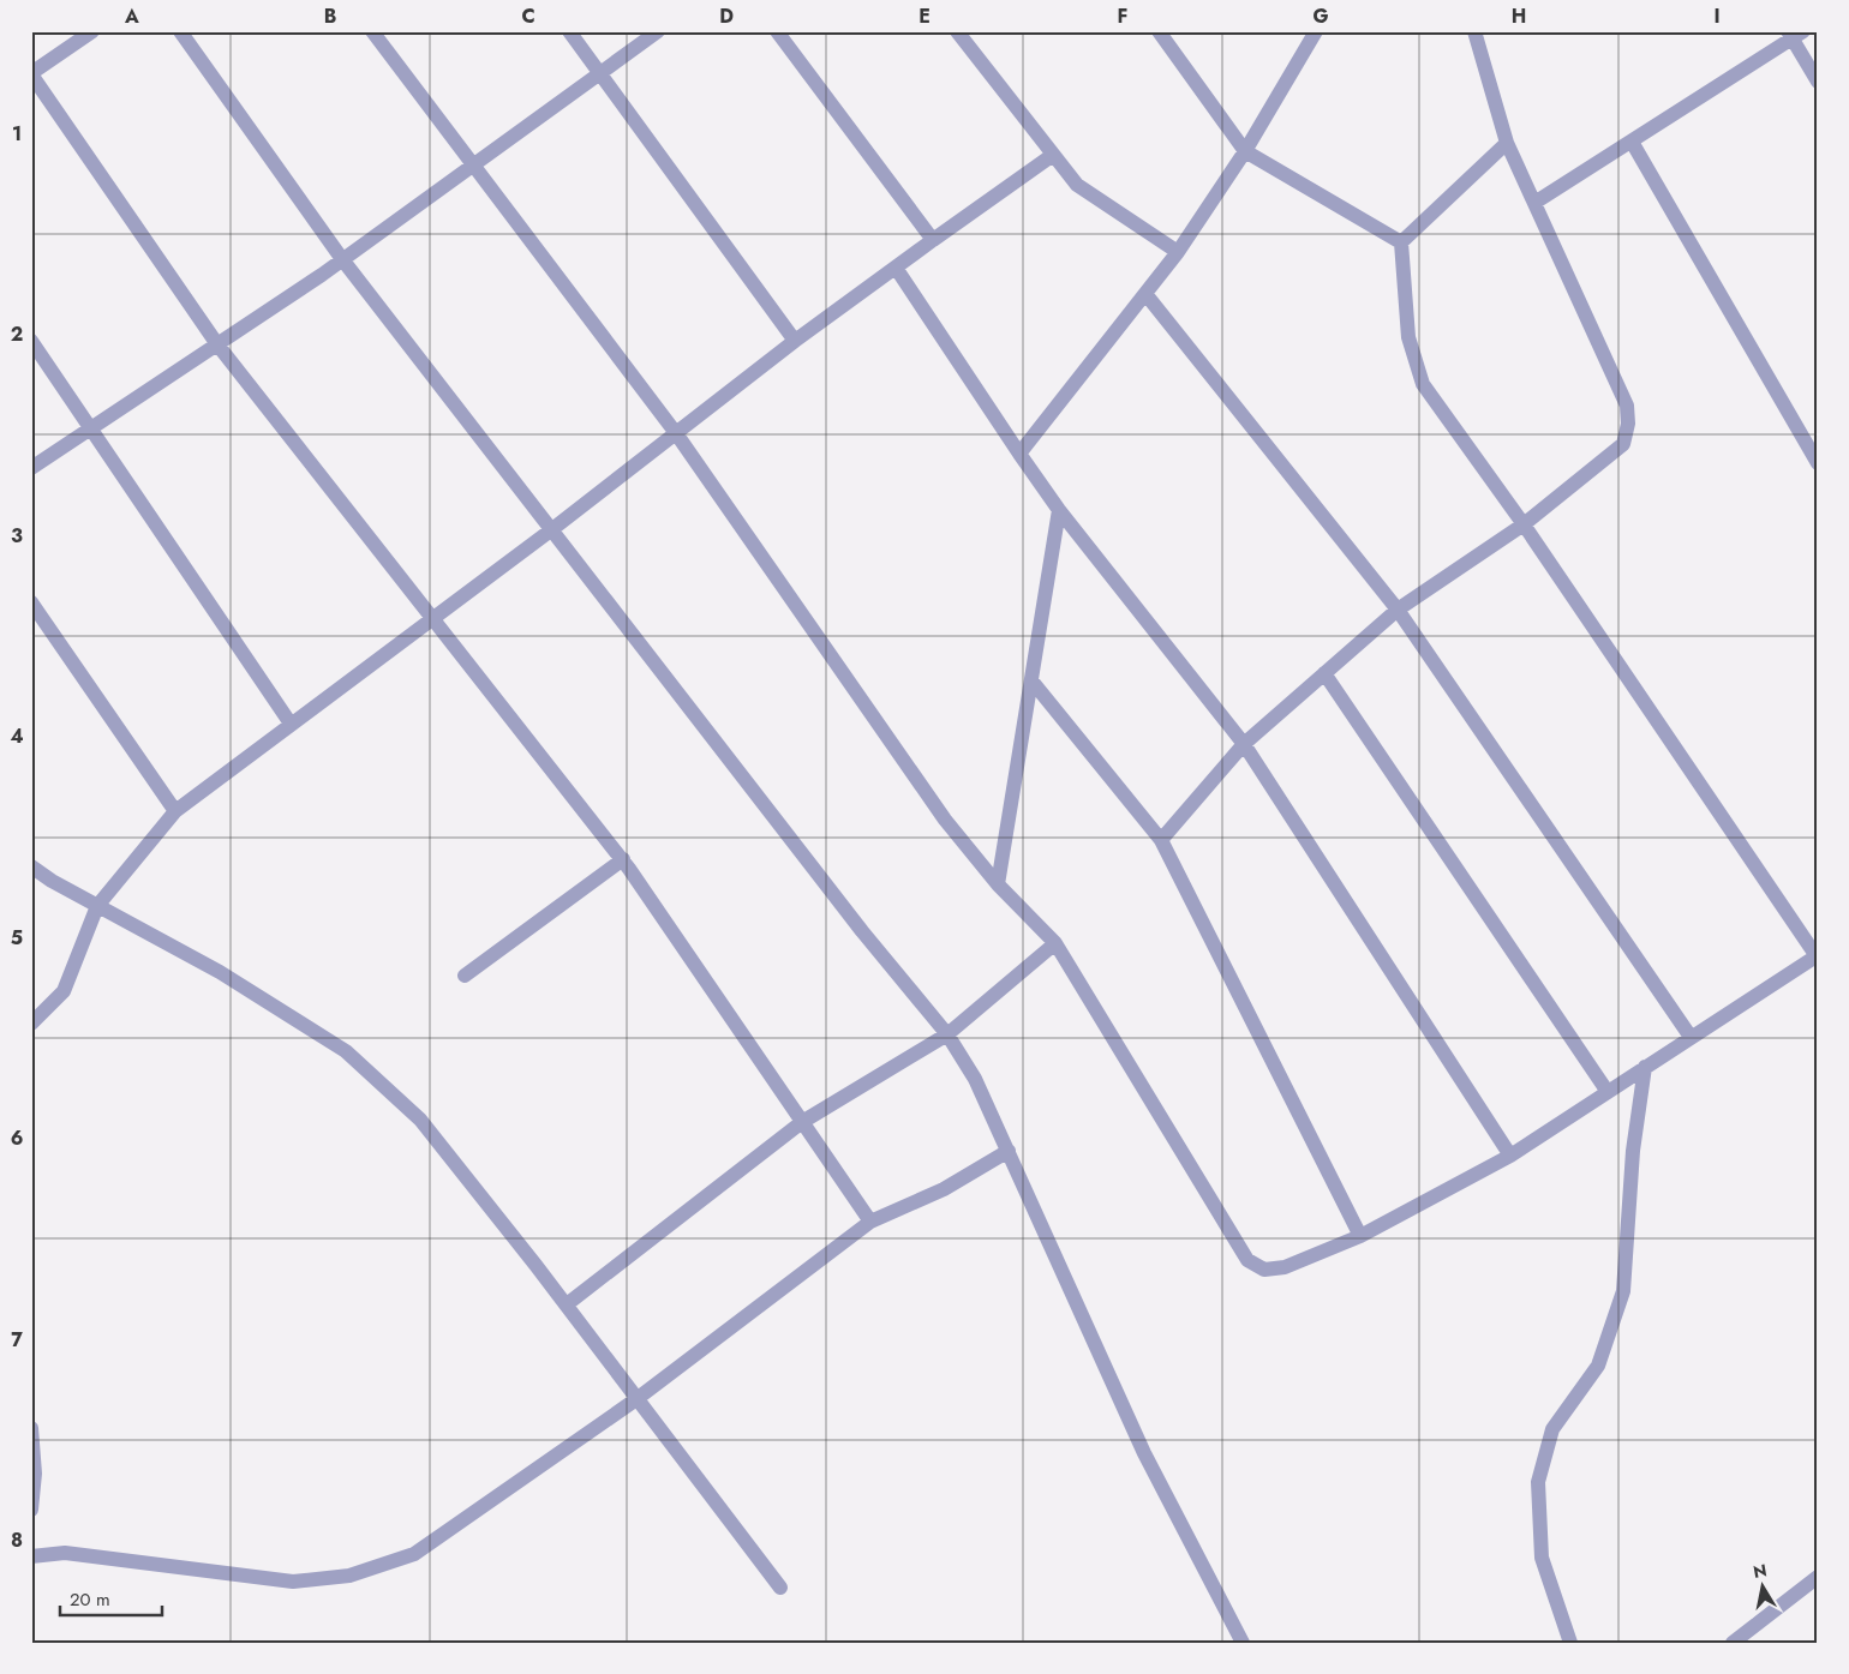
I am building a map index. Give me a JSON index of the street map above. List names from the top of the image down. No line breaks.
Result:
{"scale_bar":"20 m","north":"top","grid":{"columns":["A","B","C","D","E","F","G","H","I"],"rows":["1","2","3","4","5","6","7","8"]}}
